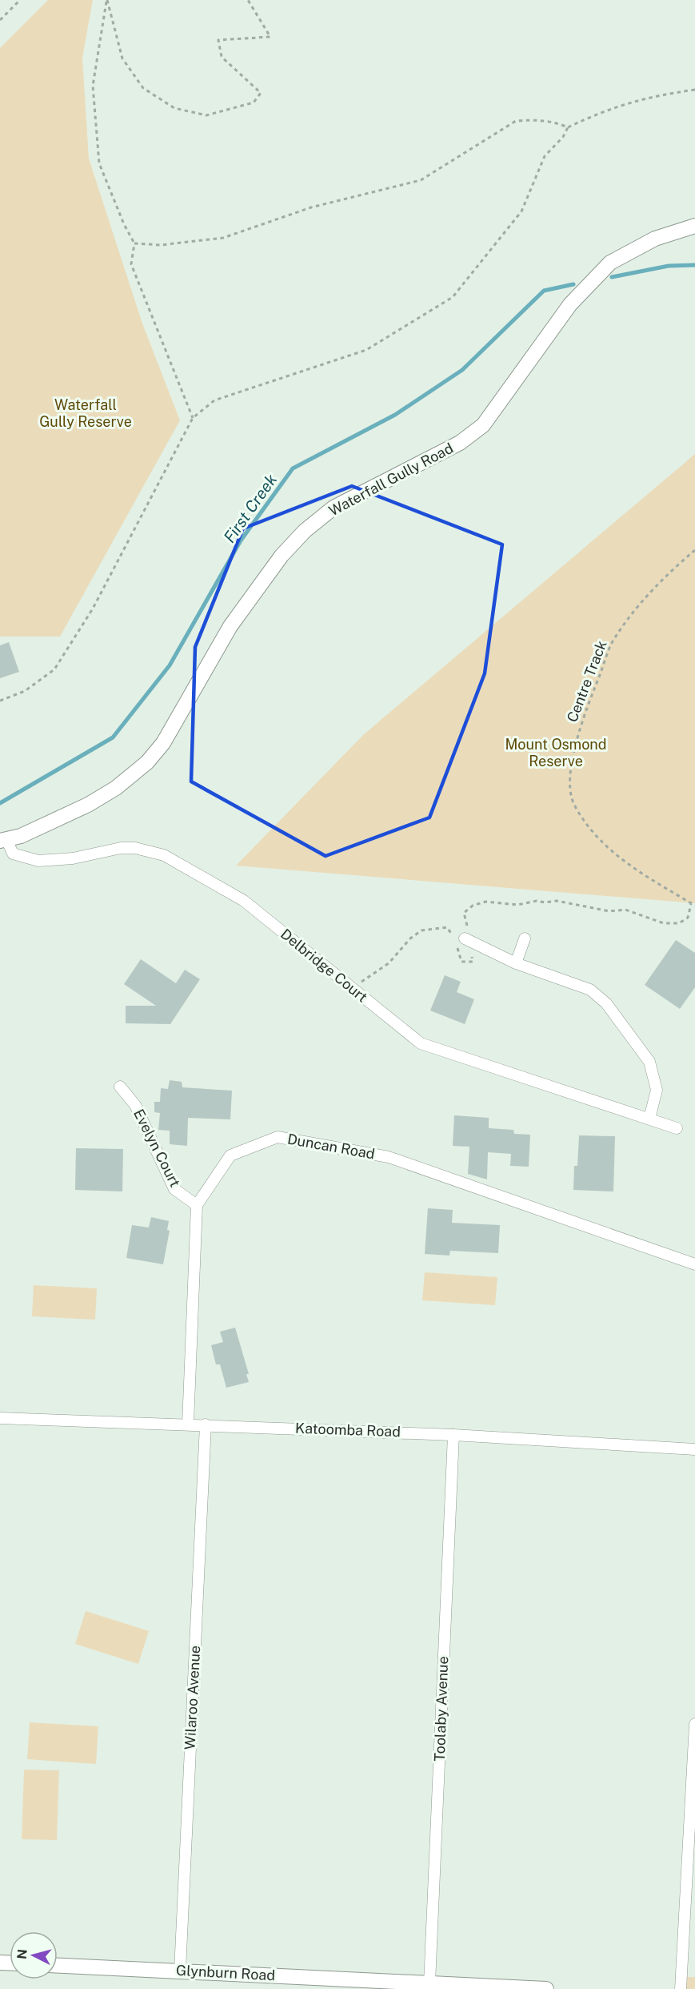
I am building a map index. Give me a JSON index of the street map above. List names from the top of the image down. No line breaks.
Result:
{"streets":{"street":["Waterfall Gully Road","Delbridge Court","Duncan Road","Evelyn Court","Katoomba Road","Wilaroo Avenue","Toolaby Avenue","Glynburn Road"],"path":["Centre Track"]},"crossings":[["Waterfall Gully Road","Delbridge Court"],["Duncan Road","Evelyn Court"],["Katoomba Road","Wilaroo Avenue"],["Katoomba Road","Toolaby Avenue"],["Wilaroo Avenue","Glynburn Road"],["Toolaby Avenue","Glynburn Road"]],"water":["First Creek"],"parks":["Waterfall Gully Reserve","Mount Osmond Reserve"],"north":"left"}
